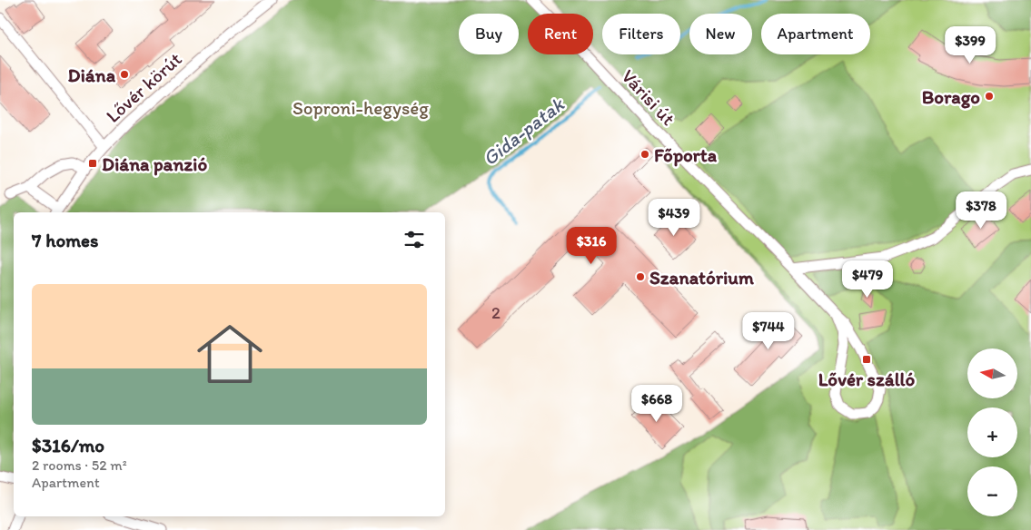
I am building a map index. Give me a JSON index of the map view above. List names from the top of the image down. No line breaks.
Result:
{"streets":{"street":["Lővér körút","Várisi út"]},"water":["Gida-patak"],"parks":["Soproni-hegység"],"places":{"other":["Diána","Borago","Főporta","Szanatórium"],"transit":["Diána panzió","Lővér szálló"]},"house_numbers":["2"],"north":"left","page":{"chip":["Buy","Rent","Filters","New","Apartment"],"price":["$399","$378","$439","$316","$479","$744","$668"],"heading":"7 homes","list":[{"name":"$316/mo","note":"2 rooms · 52 m² · Apartment"}],"map_buttons":["+","−"]}}
